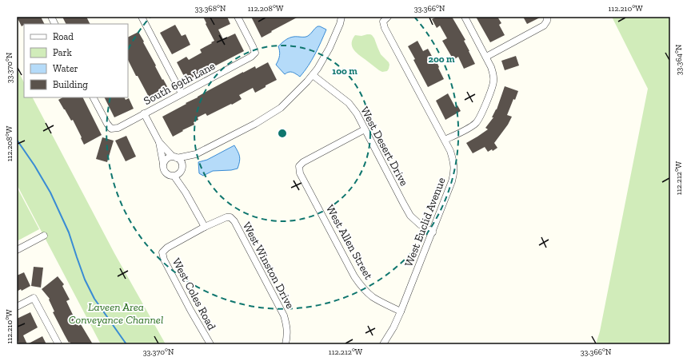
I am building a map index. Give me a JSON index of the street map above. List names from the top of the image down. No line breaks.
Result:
{"streets":{"street":["South 69th Lane","West Desert Drive","West Euclid Avenue","West Allen Street","West Winston Drive","West Coles Road"]},"crossings":[["West Desert Drive","West Euclid Avenue"],["West Desert Drive","West Allen Street"],["West Euclid Avenue","West Allen Street"],["West Winston Drive","West Coles Road"]],"parks":["Laveen Area Conveyance Channel"],"legend":["Road","Park","Water","Building"],"coordinates":["33.368°N","112.208°W","33.366°N","112.210°W","33.364°N","33.370°N","112.212°W"],"rings":["200 m","100 m"]}
